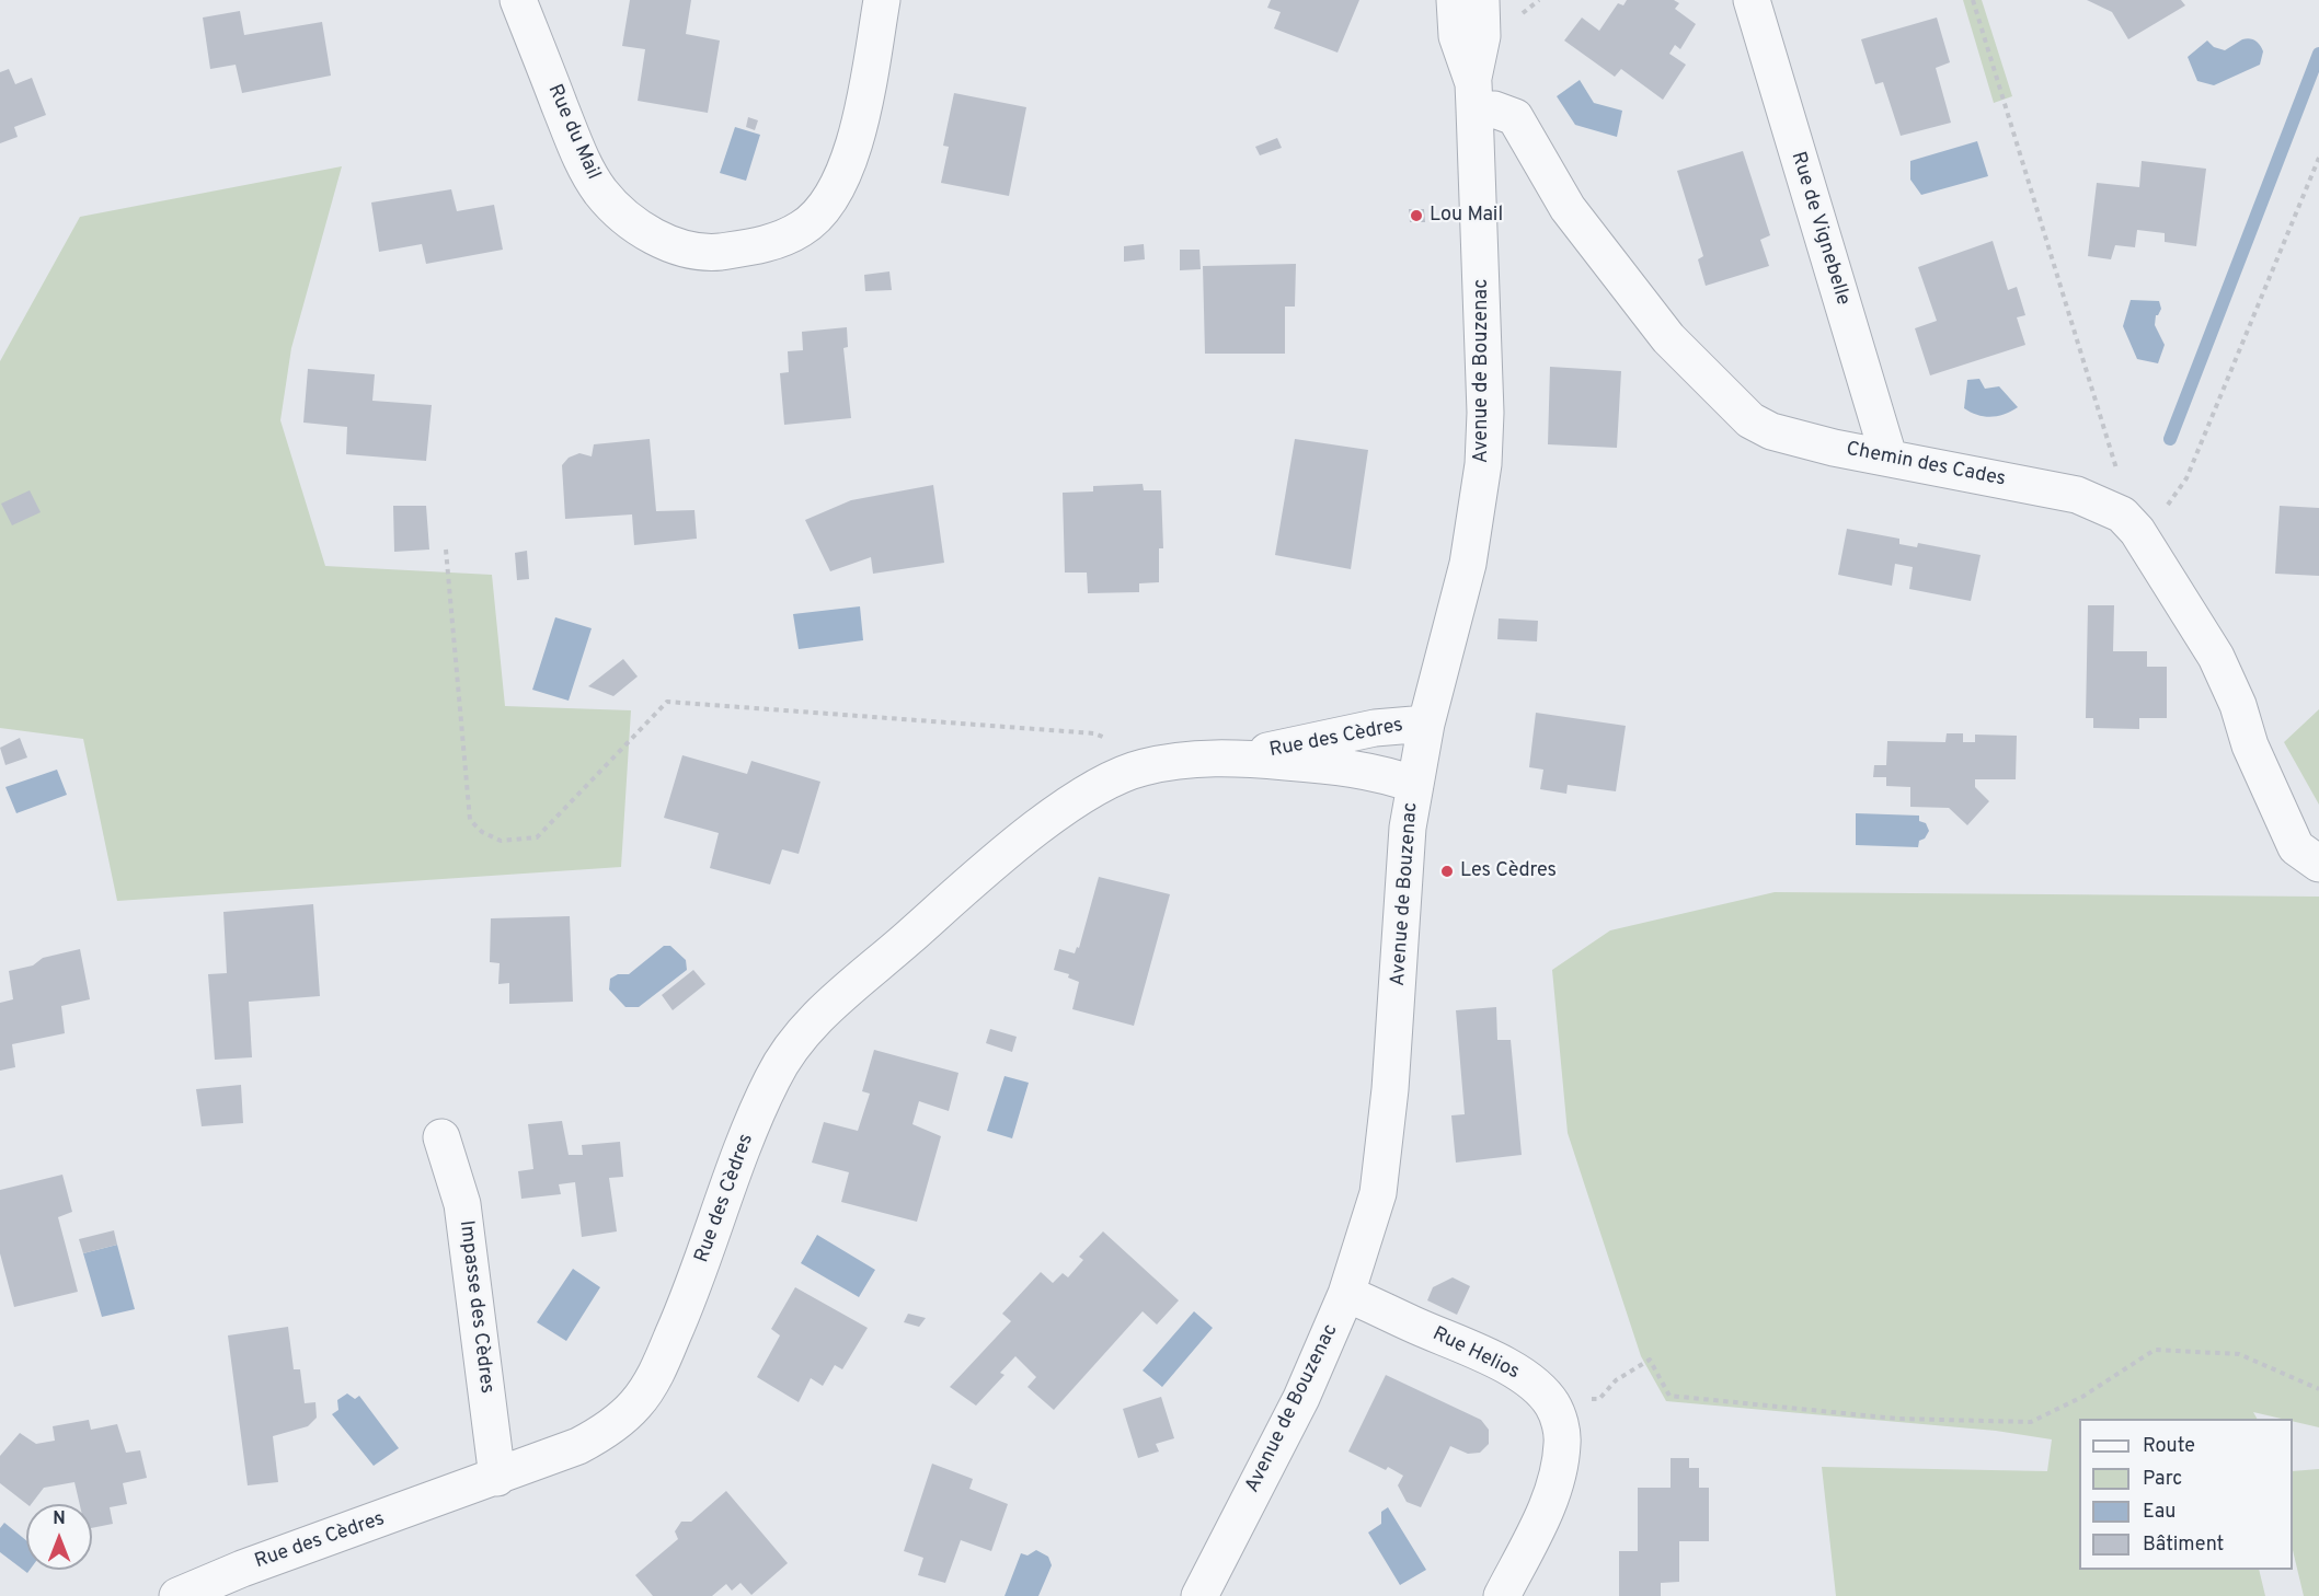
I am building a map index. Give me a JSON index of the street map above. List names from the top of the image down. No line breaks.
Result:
{"streets":{"street":["Rue du Mail","Rue de Vignebelle","Avenue de Bouzenac","Chemin des Cades","Rue des Cèdres","Impasse des Cèdres","Rue Helios"]},"crossings":[["Rue de Vignebelle","Chemin des Cades"],["Avenue de Bouzenac","Chemin des Cades"],["Avenue de Bouzenac","Rue des Cèdres"],["Avenue de Bouzenac","Rue Helios"],["Rue des Cèdres","Impasse des Cèdres"]],"places":["Lou Mail","Les Cèdres"],"legend":["Route","Parc","Eau","Bâtiment"],"north":"top"}
